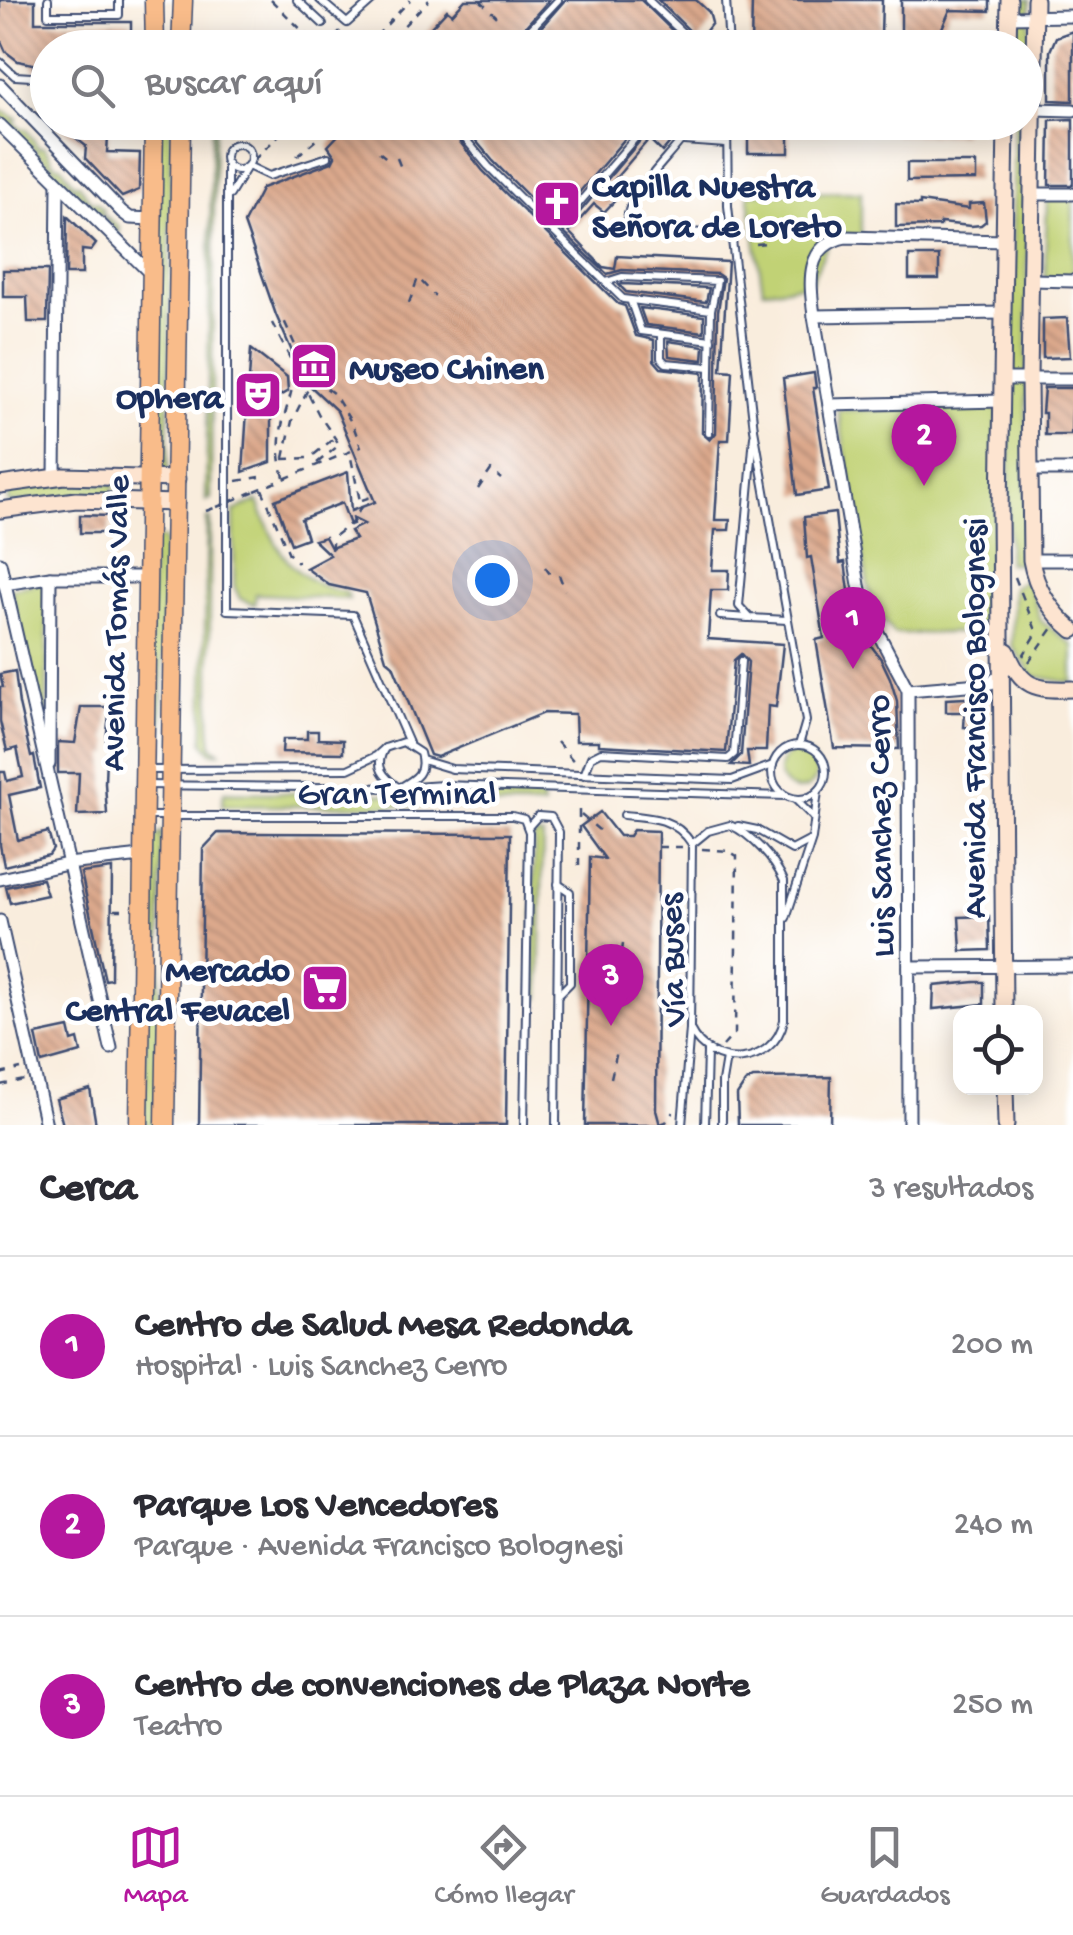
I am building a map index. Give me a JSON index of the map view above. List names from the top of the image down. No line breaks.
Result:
{"streets":{"main road":["Avenida Tomás Valle","Avenida Francisco Bolognesi"],"street":["Luis Sanchez Cerro"],"lane":["Gran Terminal","Vía Buses"]},"crossings":[["Avenida Tomás Valle","Gran Terminal"],["Avenida Francisco Bolognesi","Luis Sanchez Cerro"]],"places":{"church":["Capilla Nuestra Señora de Loreto"],"museum":["Museo Chinen"],"theatre":["Ophera"],"supermarket":["Mercado Central Fevacel"]},"page":{"search":"Buscar aquí","pins":["2","1","3"],"heading":["Cerca","3 resultados"],"list":[{"mark":"1","name":"Centro de Salud Mesa Redonda","note":"Hospital · Luis Sanchez Cerro","value":"200 m"},{"mark":"2","name":"Parque Los Vencedores","note":"Parque · Avenida Francisco Bolognesi","value":"240 m"},{"mark":"3","name":"Centro de convenciones de Plaza Norte","note":"Teatro","value":"250 m"}],"nav":["Mapa","Cómo llegar","Guardados"]}}
